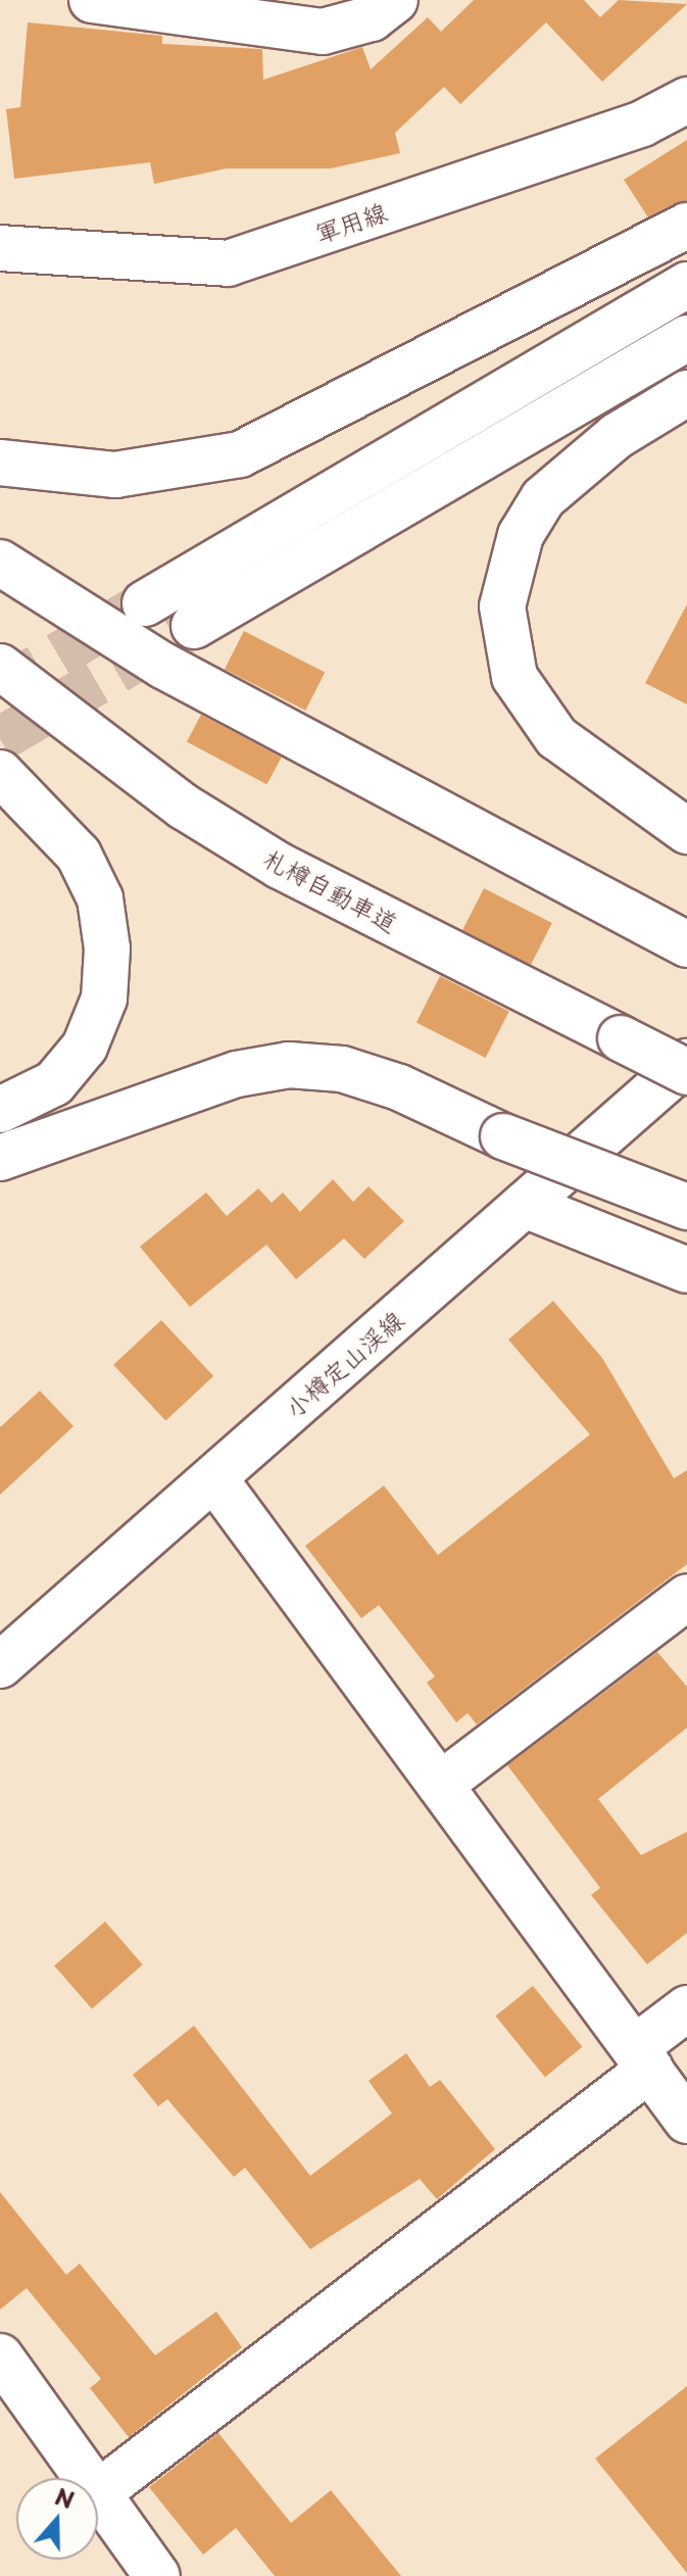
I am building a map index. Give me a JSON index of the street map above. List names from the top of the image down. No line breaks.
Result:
{"streets":{"main road":["軍用線","札樽自動車道","小樽定山渓線"]},"north":"top"}
